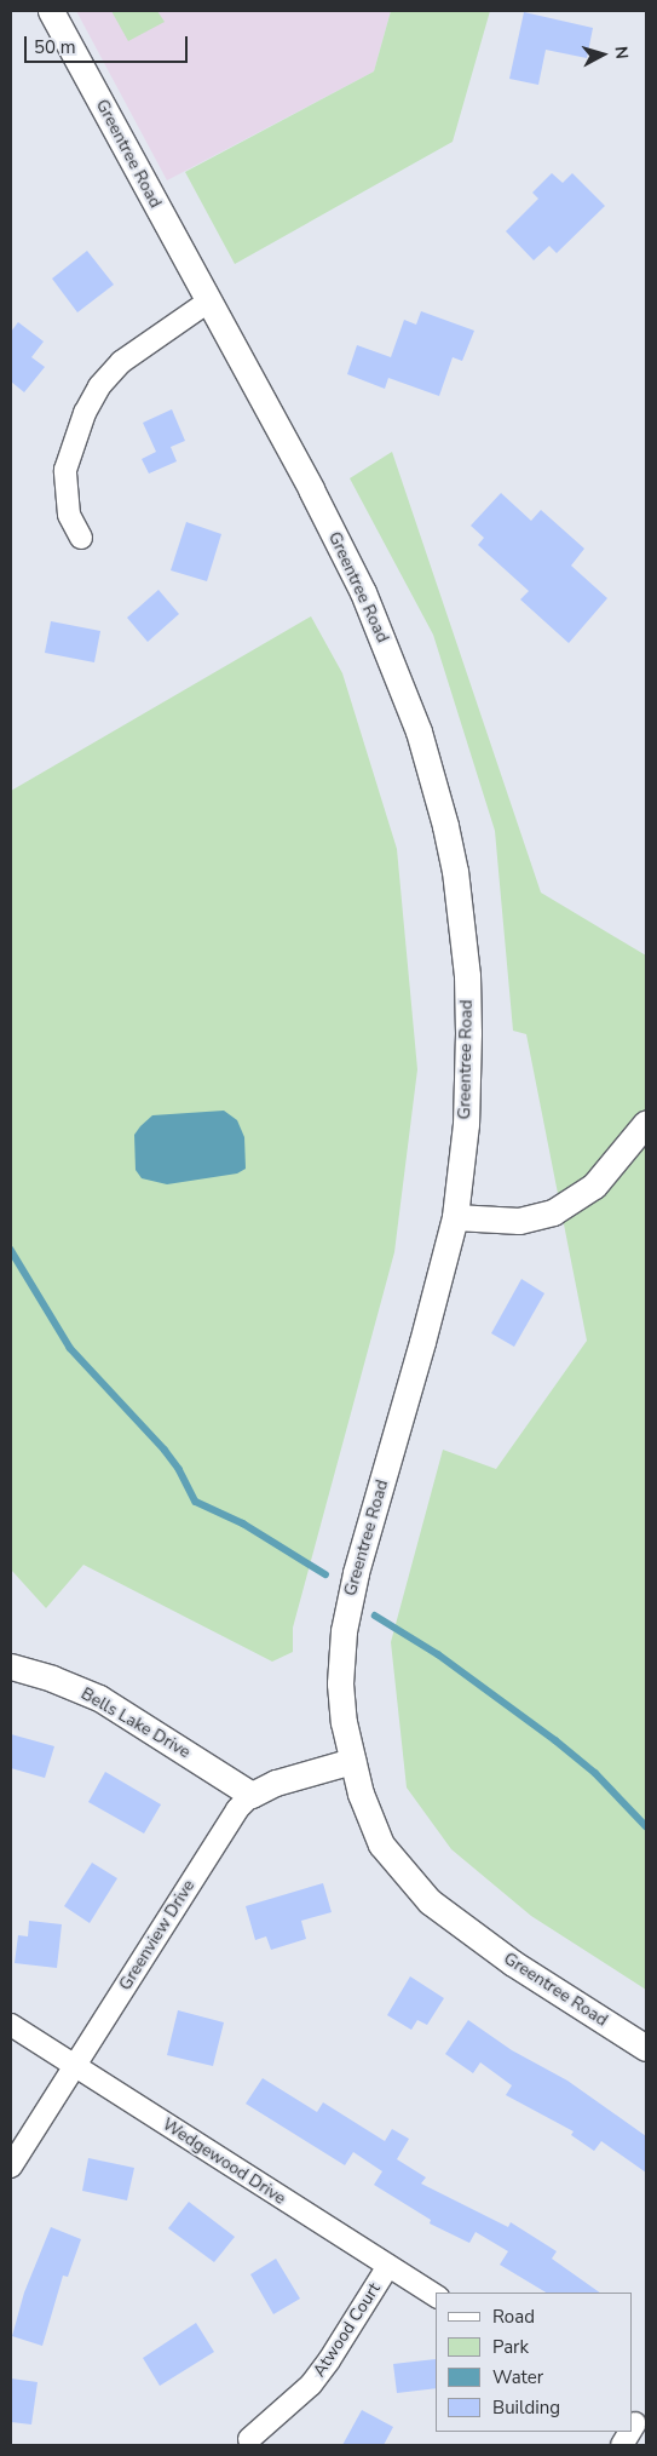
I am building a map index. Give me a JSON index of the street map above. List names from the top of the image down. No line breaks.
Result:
{"streets":{"street":["Greentree Road","Bells Lake Drive","Greenview Drive","Wedgewood Drive","Atwood Court"]},"crossings":[["Greentree Road","Greenview Drive"],["Bells Lake Drive","Greenview Drive"],["Greenview Drive","Wedgewood Drive"],["Wedgewood Drive","Atwood Court"]],"legend":["Road","Park","Water","Building"],"scale_bar":"50 m","north":"right"}
